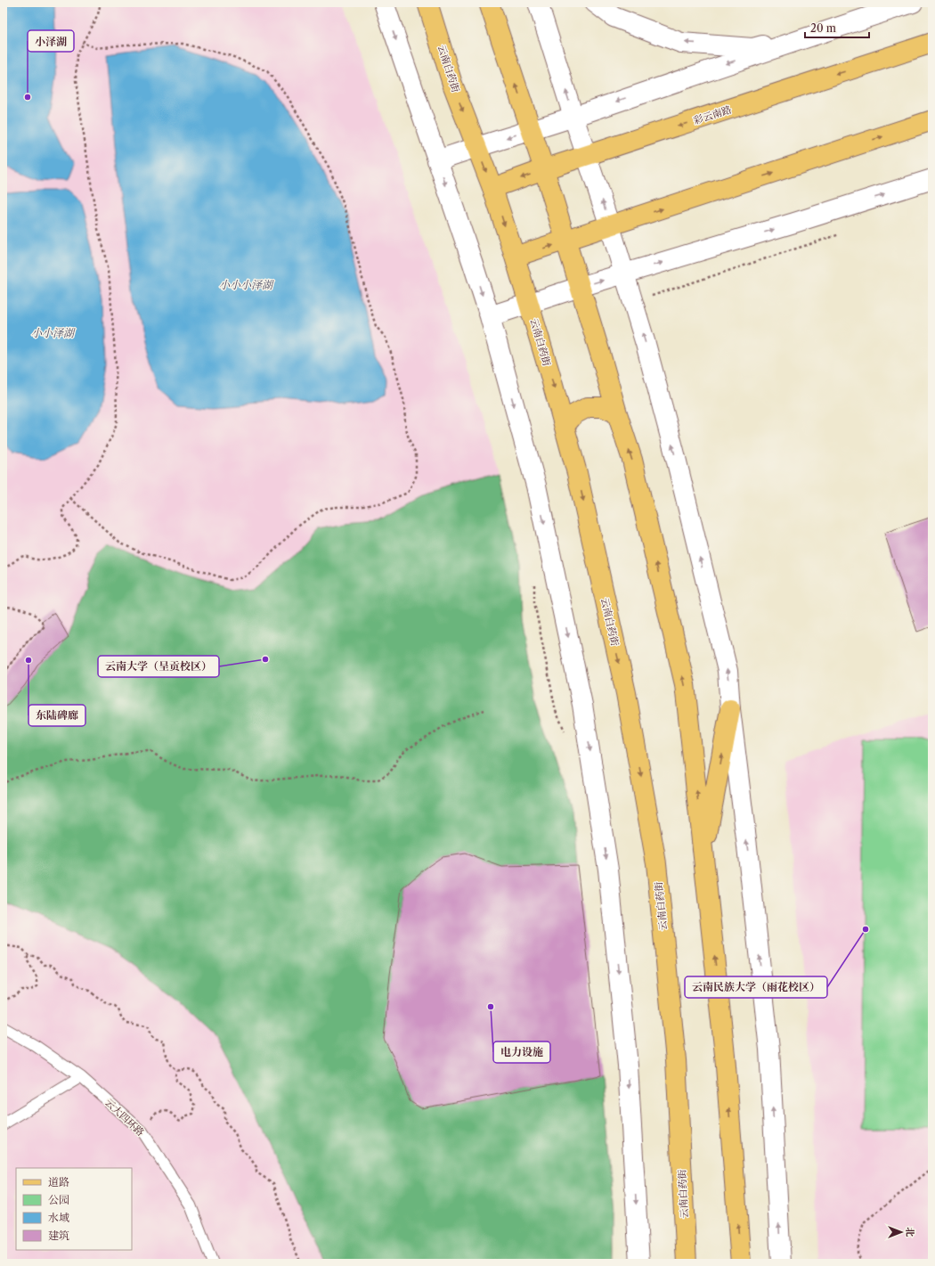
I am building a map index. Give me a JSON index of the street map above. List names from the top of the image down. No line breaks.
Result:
{"streets":{"main road":["云南白药街","彩云南路"],"lane":["云大四环路"]},"crossings":[["云南白药街","彩云南路"]],"water":["小小小泽湖","小小泽湖"],"places":["小泽湖","云南大学（呈贡校区）","东陆碑廊","云南民族大学（雨花校区）","电力设施"],"legend":["道路","公园","水域","建筑"],"scale_bar":"20 m","north":"right"}
